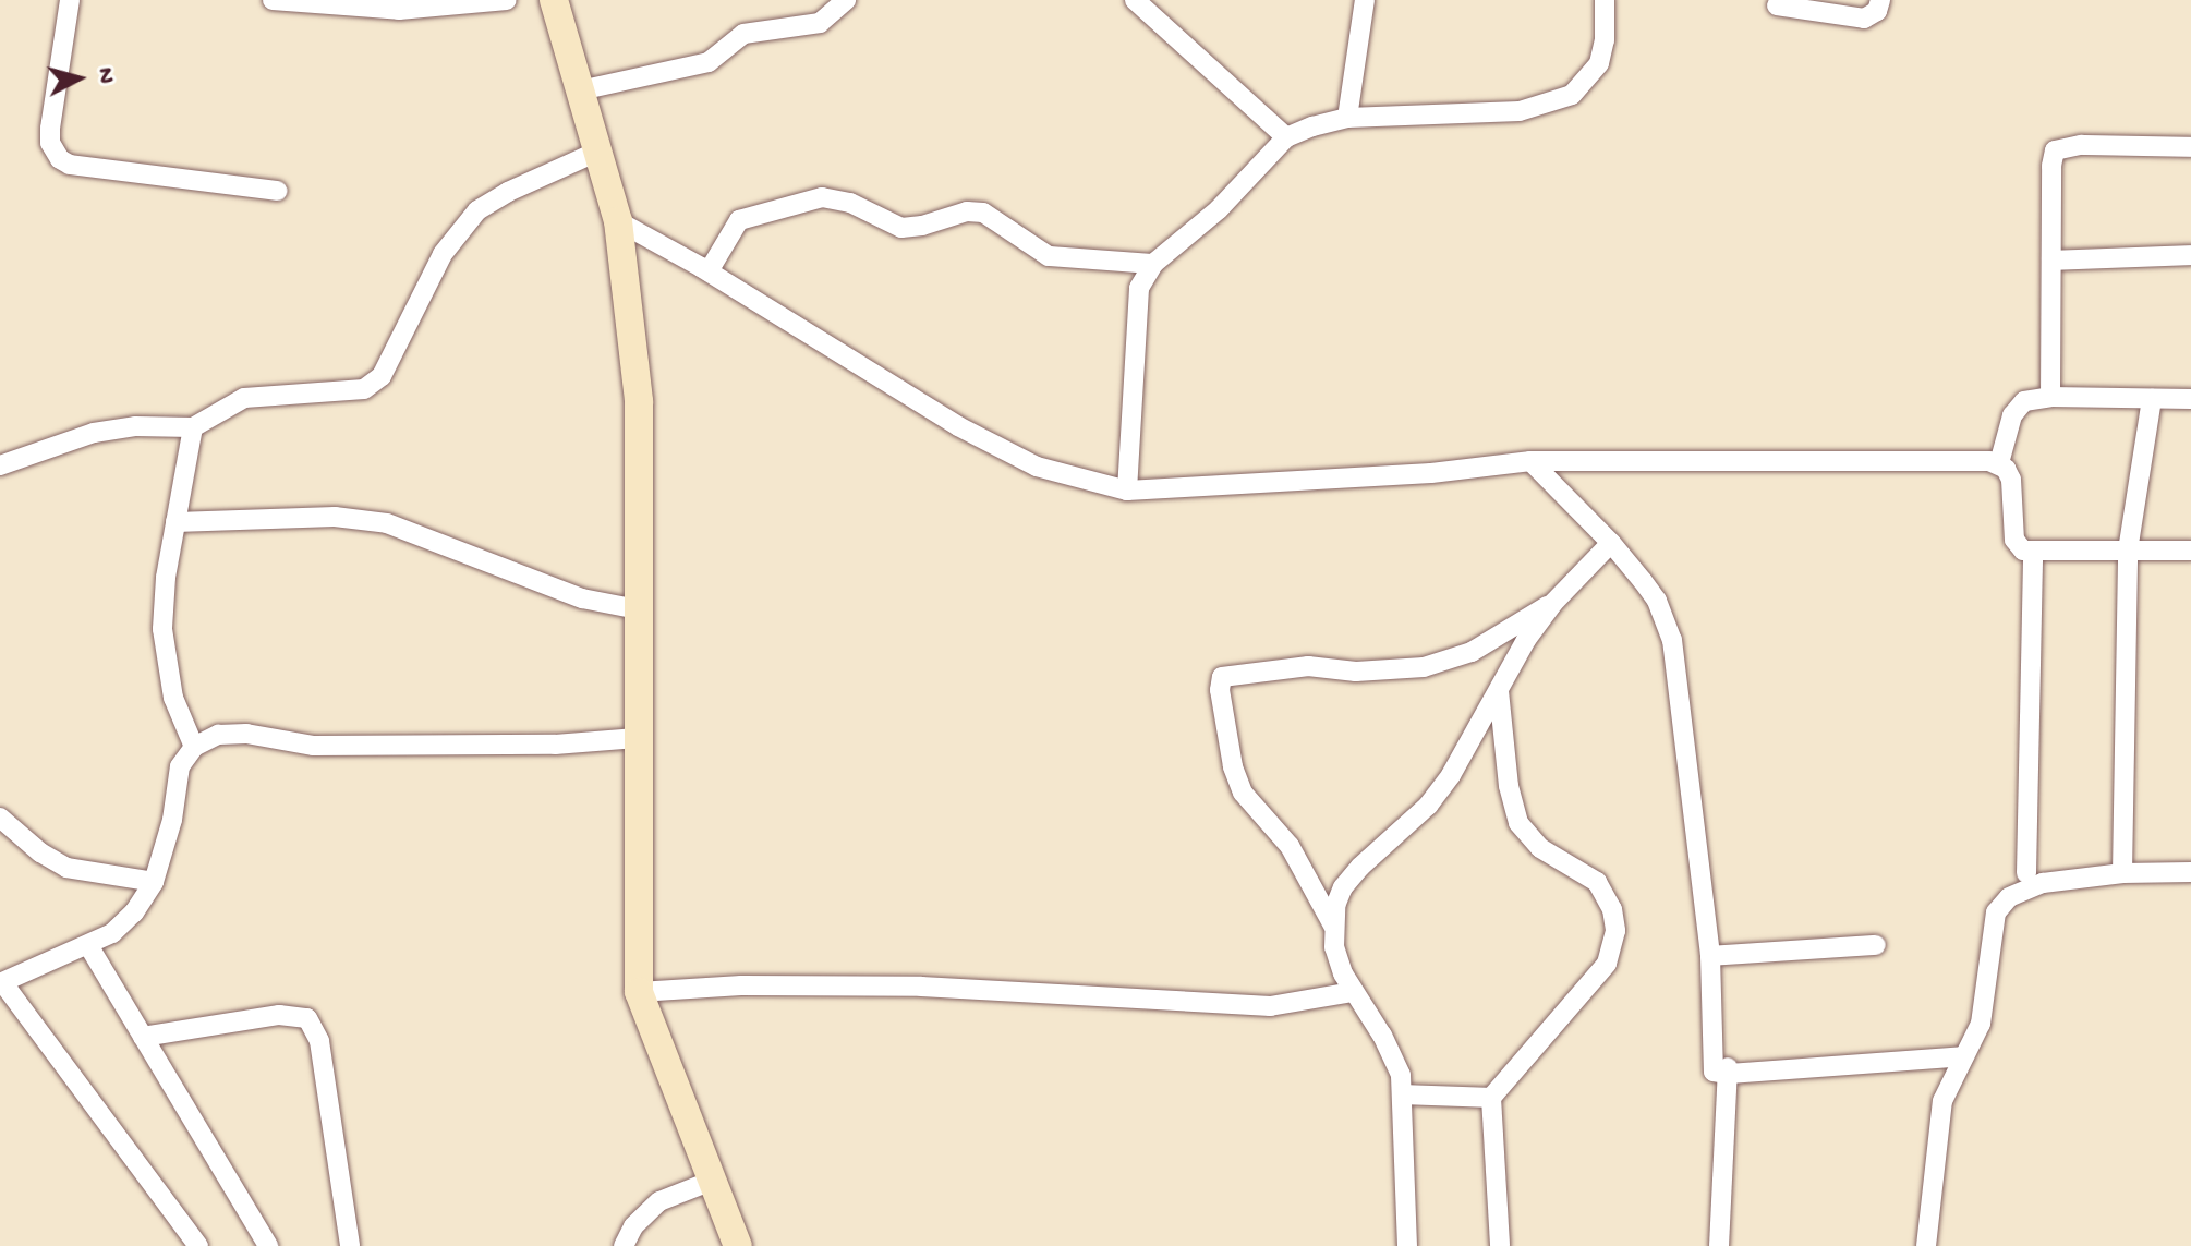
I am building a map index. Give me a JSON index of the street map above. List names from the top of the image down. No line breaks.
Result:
{"north":"right"}
